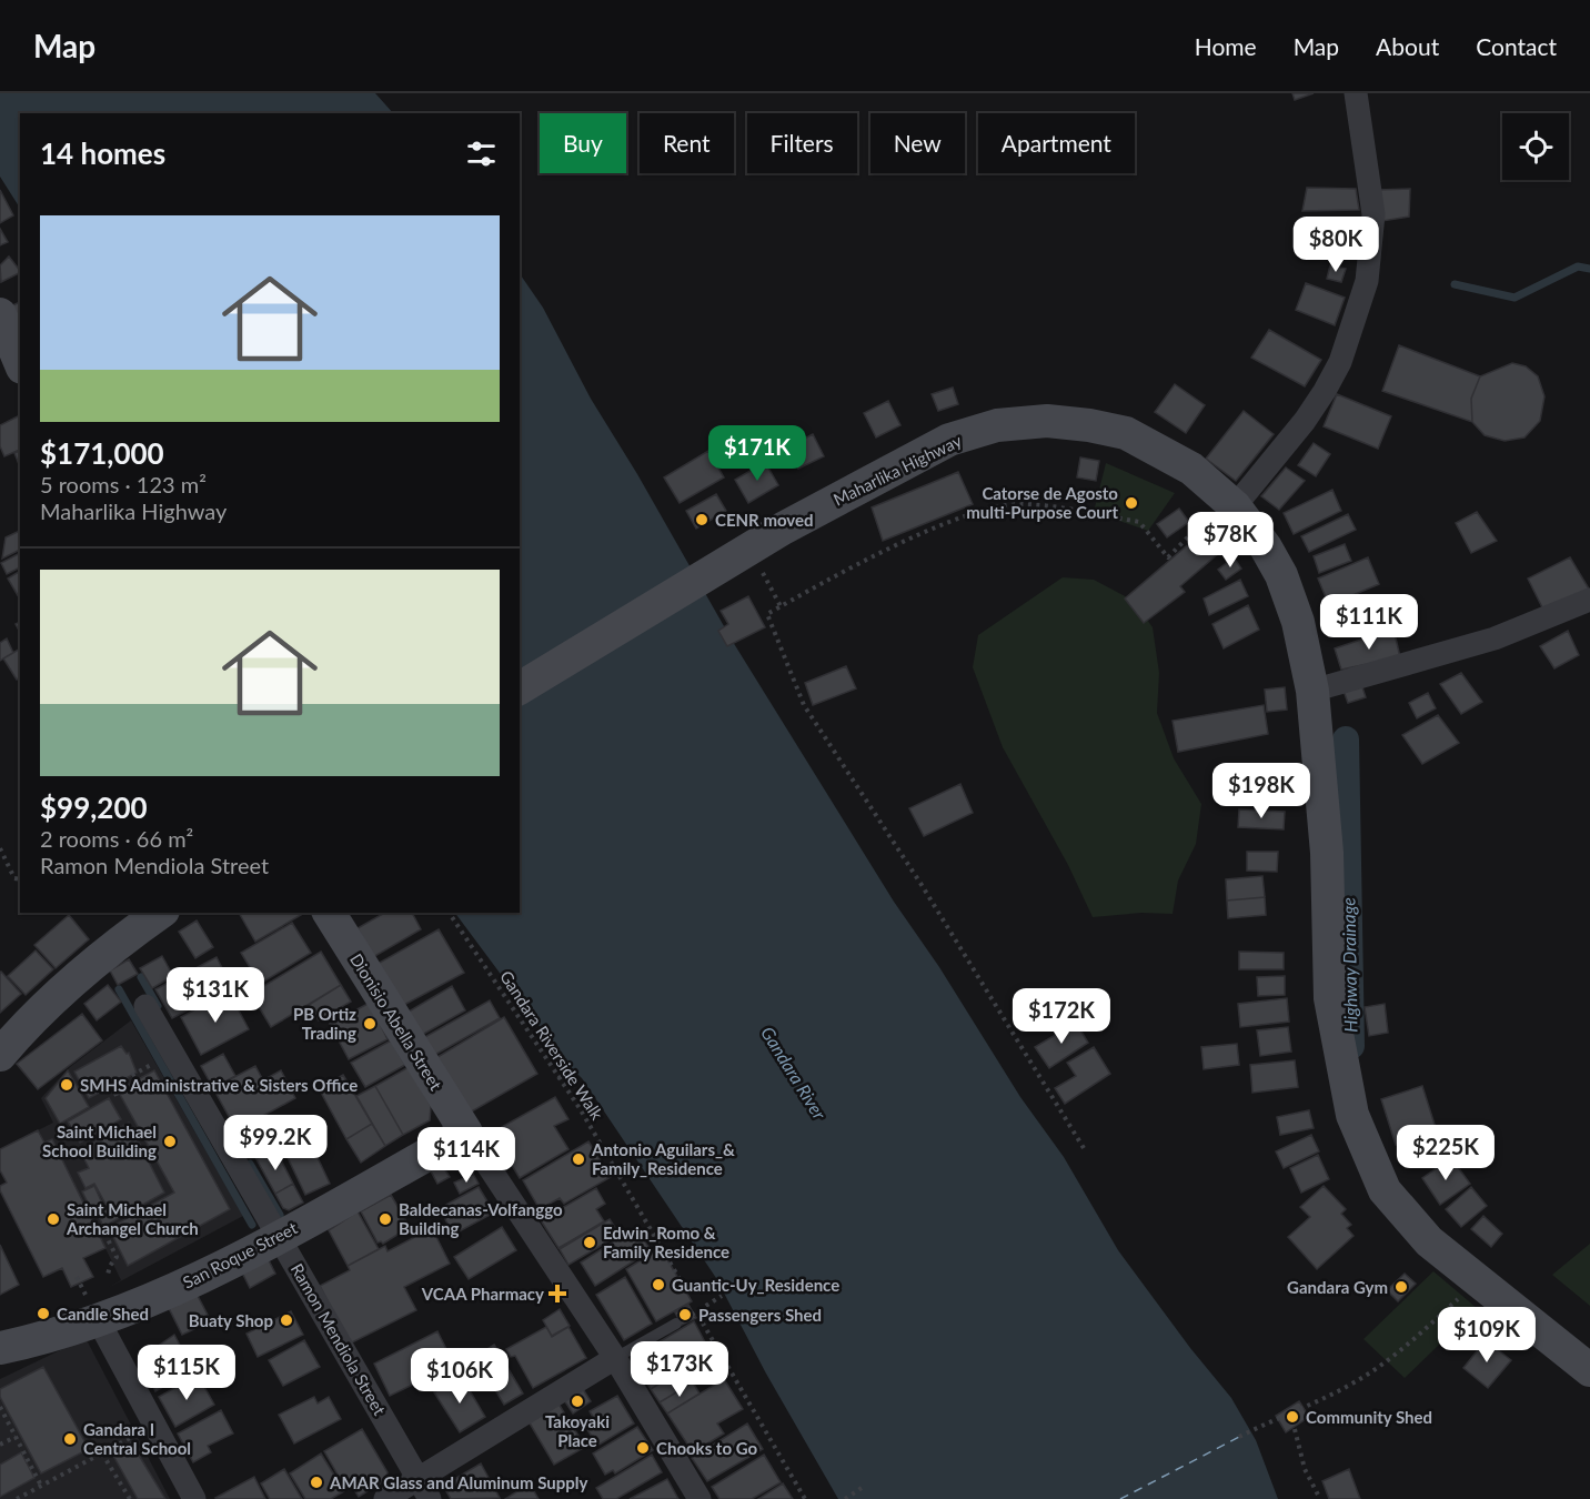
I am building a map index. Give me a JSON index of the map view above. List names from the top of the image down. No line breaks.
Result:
{"streets":{"main road":["Maharlika Highway","Dionisio Abella Street","San Roque Street"],"street":["Ramon Mendiola Street"],"path":["Gandara Riverside Walk"]},"crossings":[["Dionisio Abella Street","San Roque Street"],["San Roque Street","Ramon Mendiola Street"]],"water":["Highway Drainage","Gandara River"],"places":{"other":["Catorse de Agosto multi-Purpose Court","CENR moved","PB Ortiz Trading","SMHS Administrative & Sisters Office","Saint Michael School Building","Antonio Aguilars_& Family_Residence","Saint Michael Archangel Church","Baldecanas-Volfanggo Building","Edwin_Romo & Family Residence","Guantic-Uy_Residence","Gandara Gym","Candle Shed","Passengers Shed","Buaty Shop","Takoyaki Place","Community Shed","Gandara I Central School","Chooks to Go","AMAR Glass and Aluminum Supply"],"health":["VCAA Pharmacy"]},"page":{"header":"Map","nav":["Home","Map","About","Contact"],"chip":["Buy","Rent","Filters","New","Apartment"],"heading":"14 homes","list":[{"name":"$171,000","note":"5 rooms · 123 m² · Maharlika Highway"},{"name":"$99,200","note":"2 rooms · 66 m² · Ramon Mendiola Street"}],"price":["$80K","$171K","$78K","$111K","$198K","$131K","$172K","$99.2K","$225K","$114K","$109K","$173K","$115K","$106K"]}}
